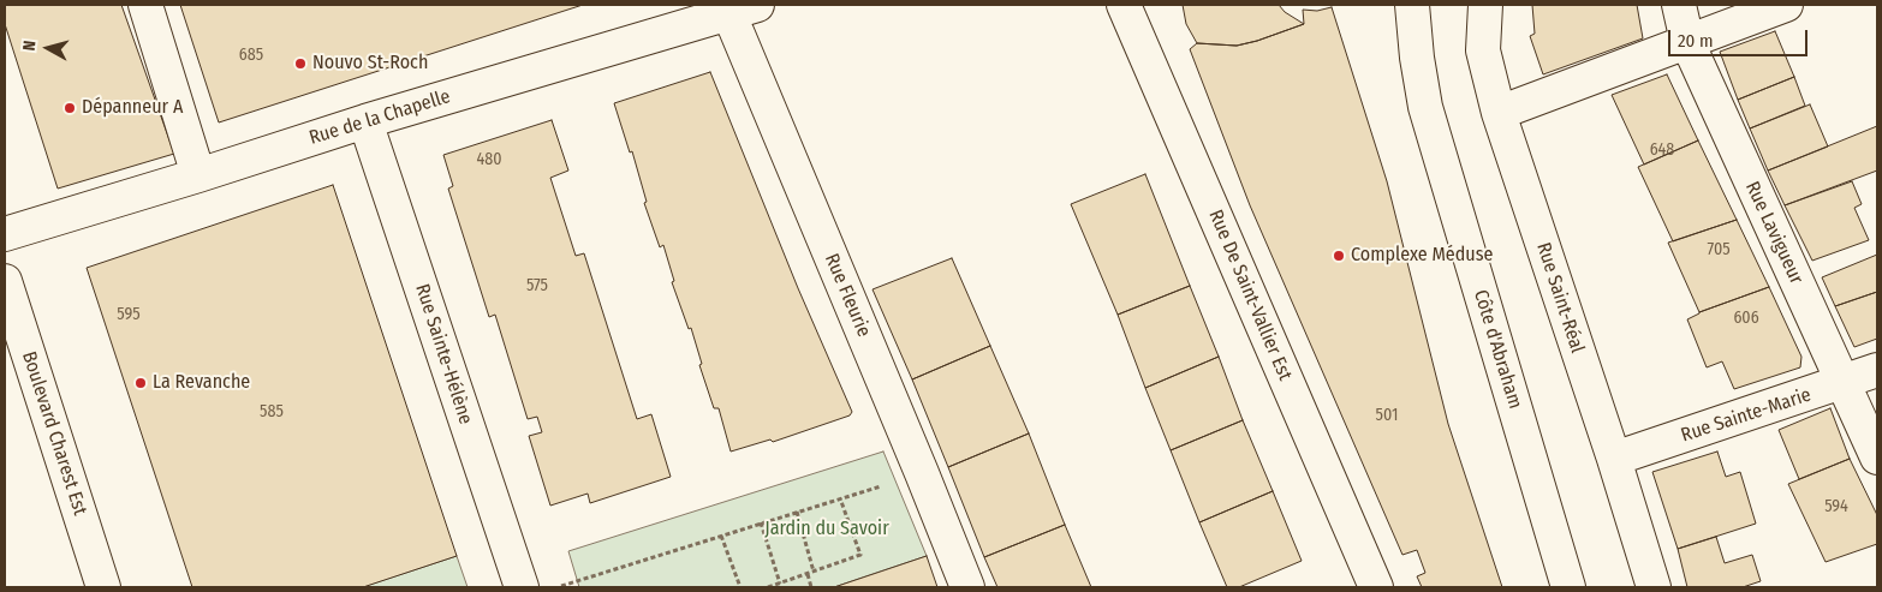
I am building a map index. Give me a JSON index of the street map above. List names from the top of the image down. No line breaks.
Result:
{"streets":{"street":["Rue de la Chapelle","Rue Lavigueur","Rue Fleurie","Rue De Saint-Vallier Est","Rue Saint-Réal","Côte d'Abraham","Rue Sainte-Hélène","Rue Sainte-Marie","Boulevard Charest Est"]},"crossings":[["Rue de la Chapelle","Rue Fleurie"],["Rue de la Chapelle","Rue Sainte-Hélène"],["Rue Lavigueur","Rue Sainte-Marie"],["Rue Saint-Réal","Rue Sainte-Marie"]],"parks":["Jardin du Savoir"],"places":["Nouvo St-Roch","Dépanneur A","Complexe Méduse","La Revanche"],"house_numbers":["685","648","480","705","575","595","606","585","501","594"],"scale_bar":"20 m","north":"left"}
